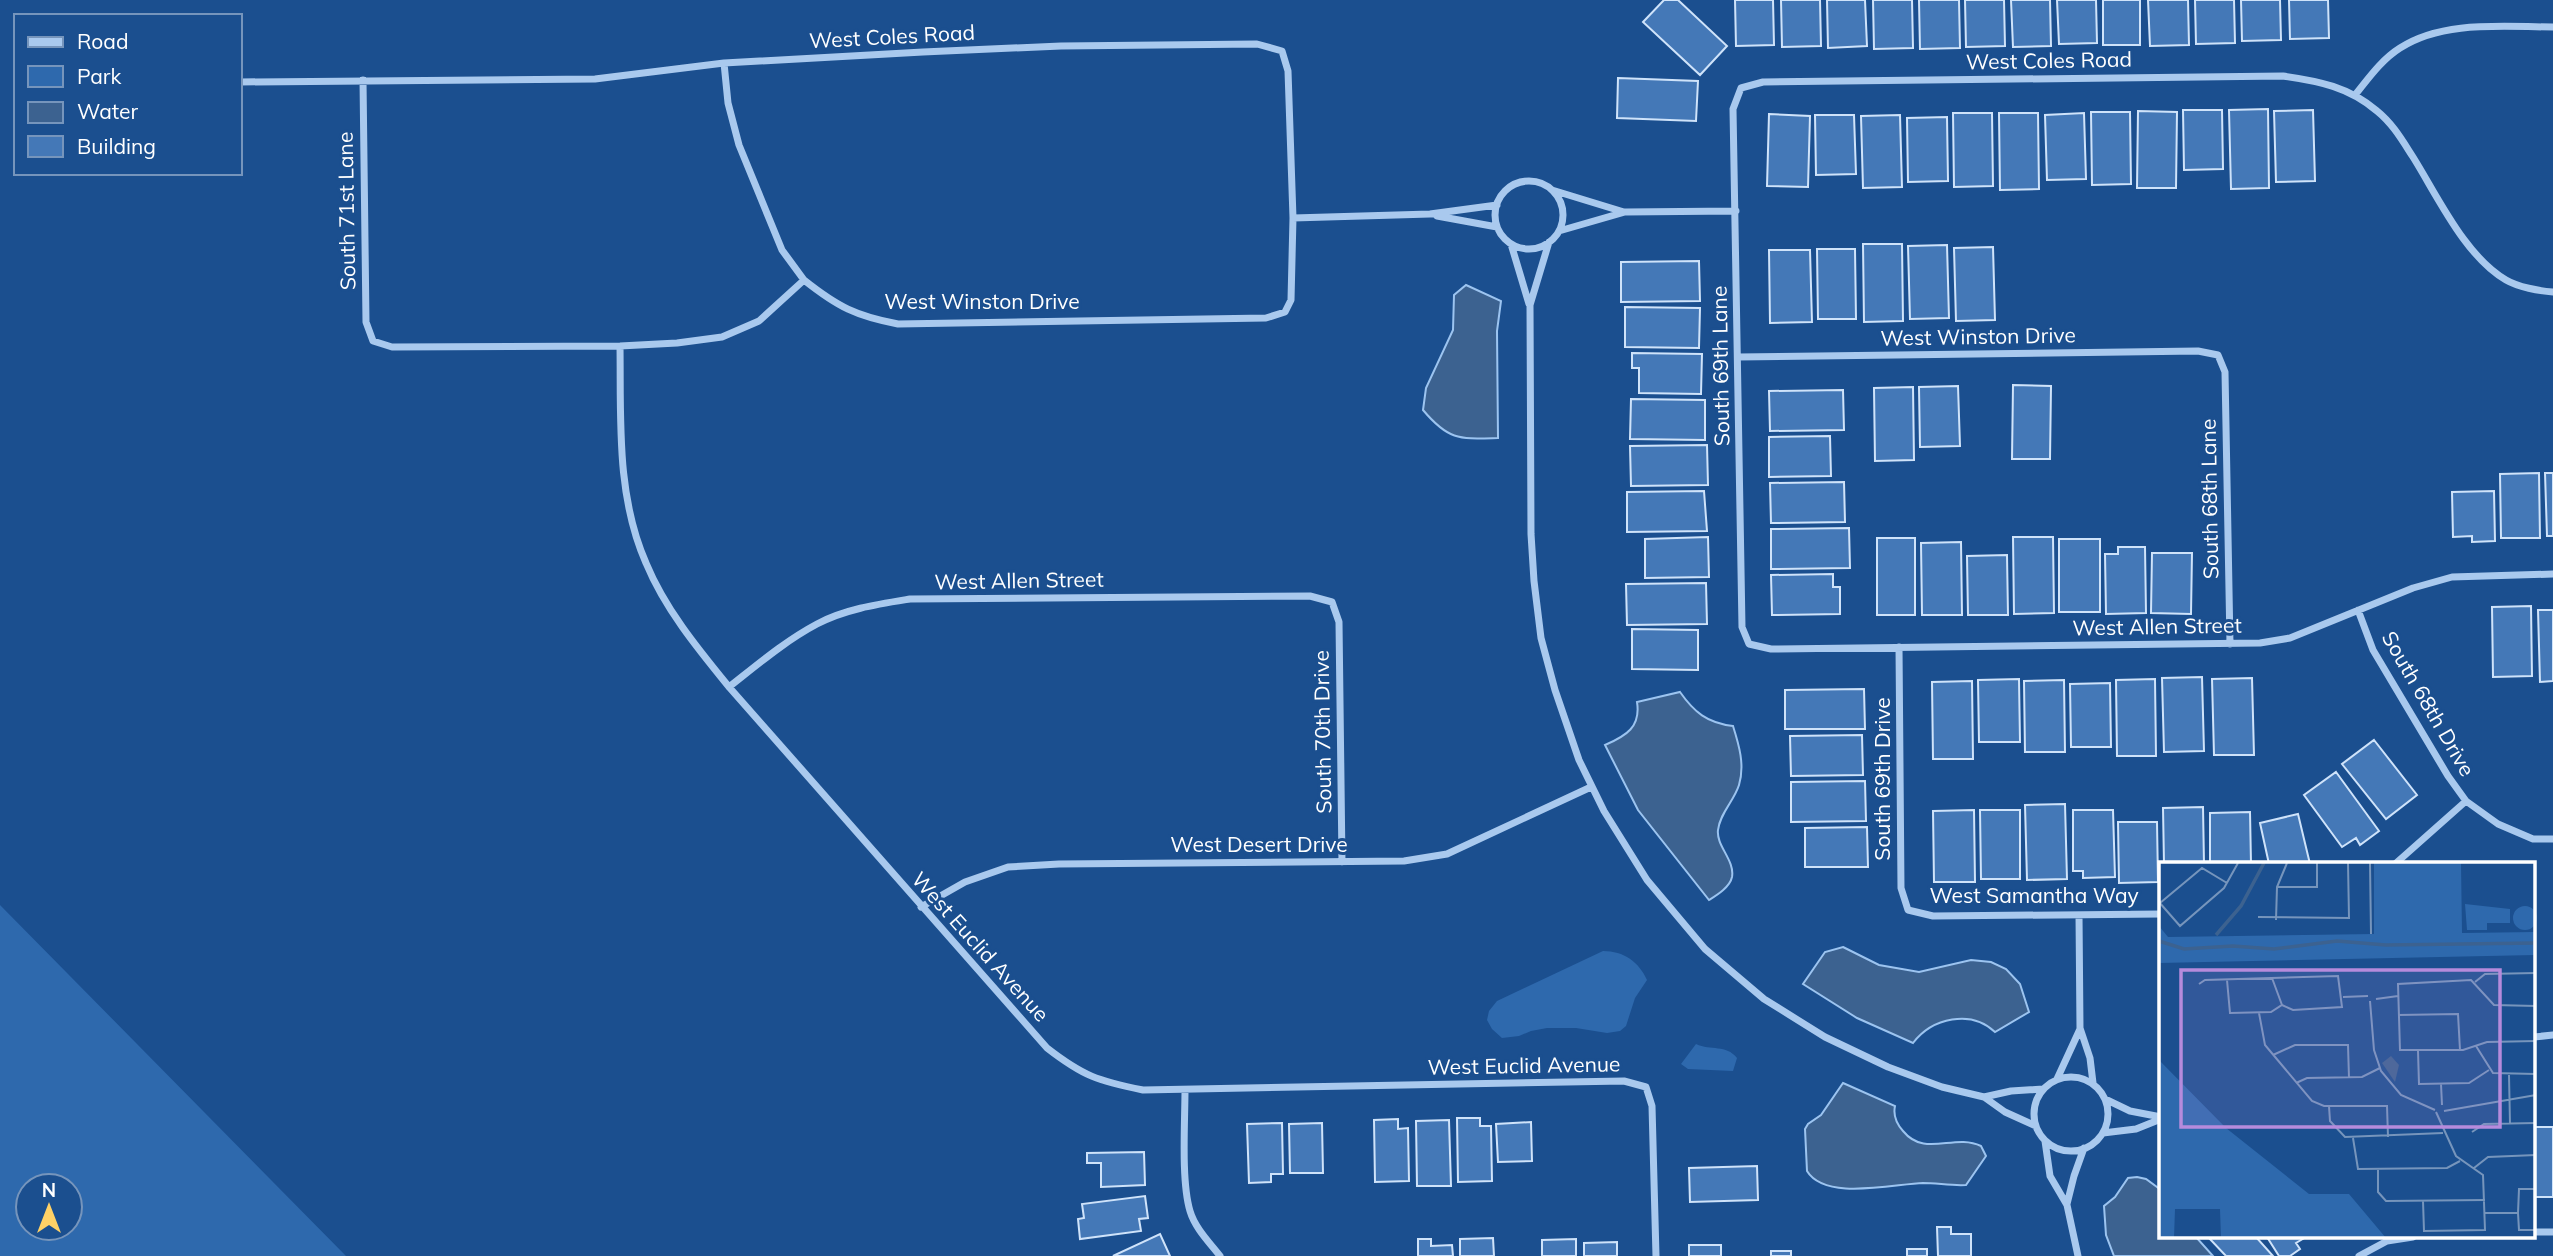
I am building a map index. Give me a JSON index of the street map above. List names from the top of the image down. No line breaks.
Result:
{"streets":{"street":["West Coles Road","South 71st Lane","West Winston Drive","South 69th Lane","South 68th Lane","West Allen Street","South 68th Drive","South 70th Drive","South 69th Drive","West Desert Drive","West Samantha Way","West Euclid Avenue"]},"crossings":[["West Coles Road","South 71st Lane"],["West Coles Road","West Winston Drive"],["West Coles Road","South 69th Lane"],["South 71st Lane","West Euclid Avenue"],["West Winston Drive","South 69th Lane"],["West Winston Drive","South 68th Lane"],["South 69th Lane","West Allen Street"],["South 68th Lane","West Allen Street"],["West Allen Street","South 68th Drive"],["West Allen Street","South 70th Drive"],["West Allen Street","South 69th Drive"],["West Allen Street","West Euclid Avenue"],["South 70th Drive","West Desert Drive"],["South 69th Drive","West Samantha Way"],["West Desert Drive","West Euclid Avenue"]],"legend":["Road","Park","Water","Building"],"north":"top"}
